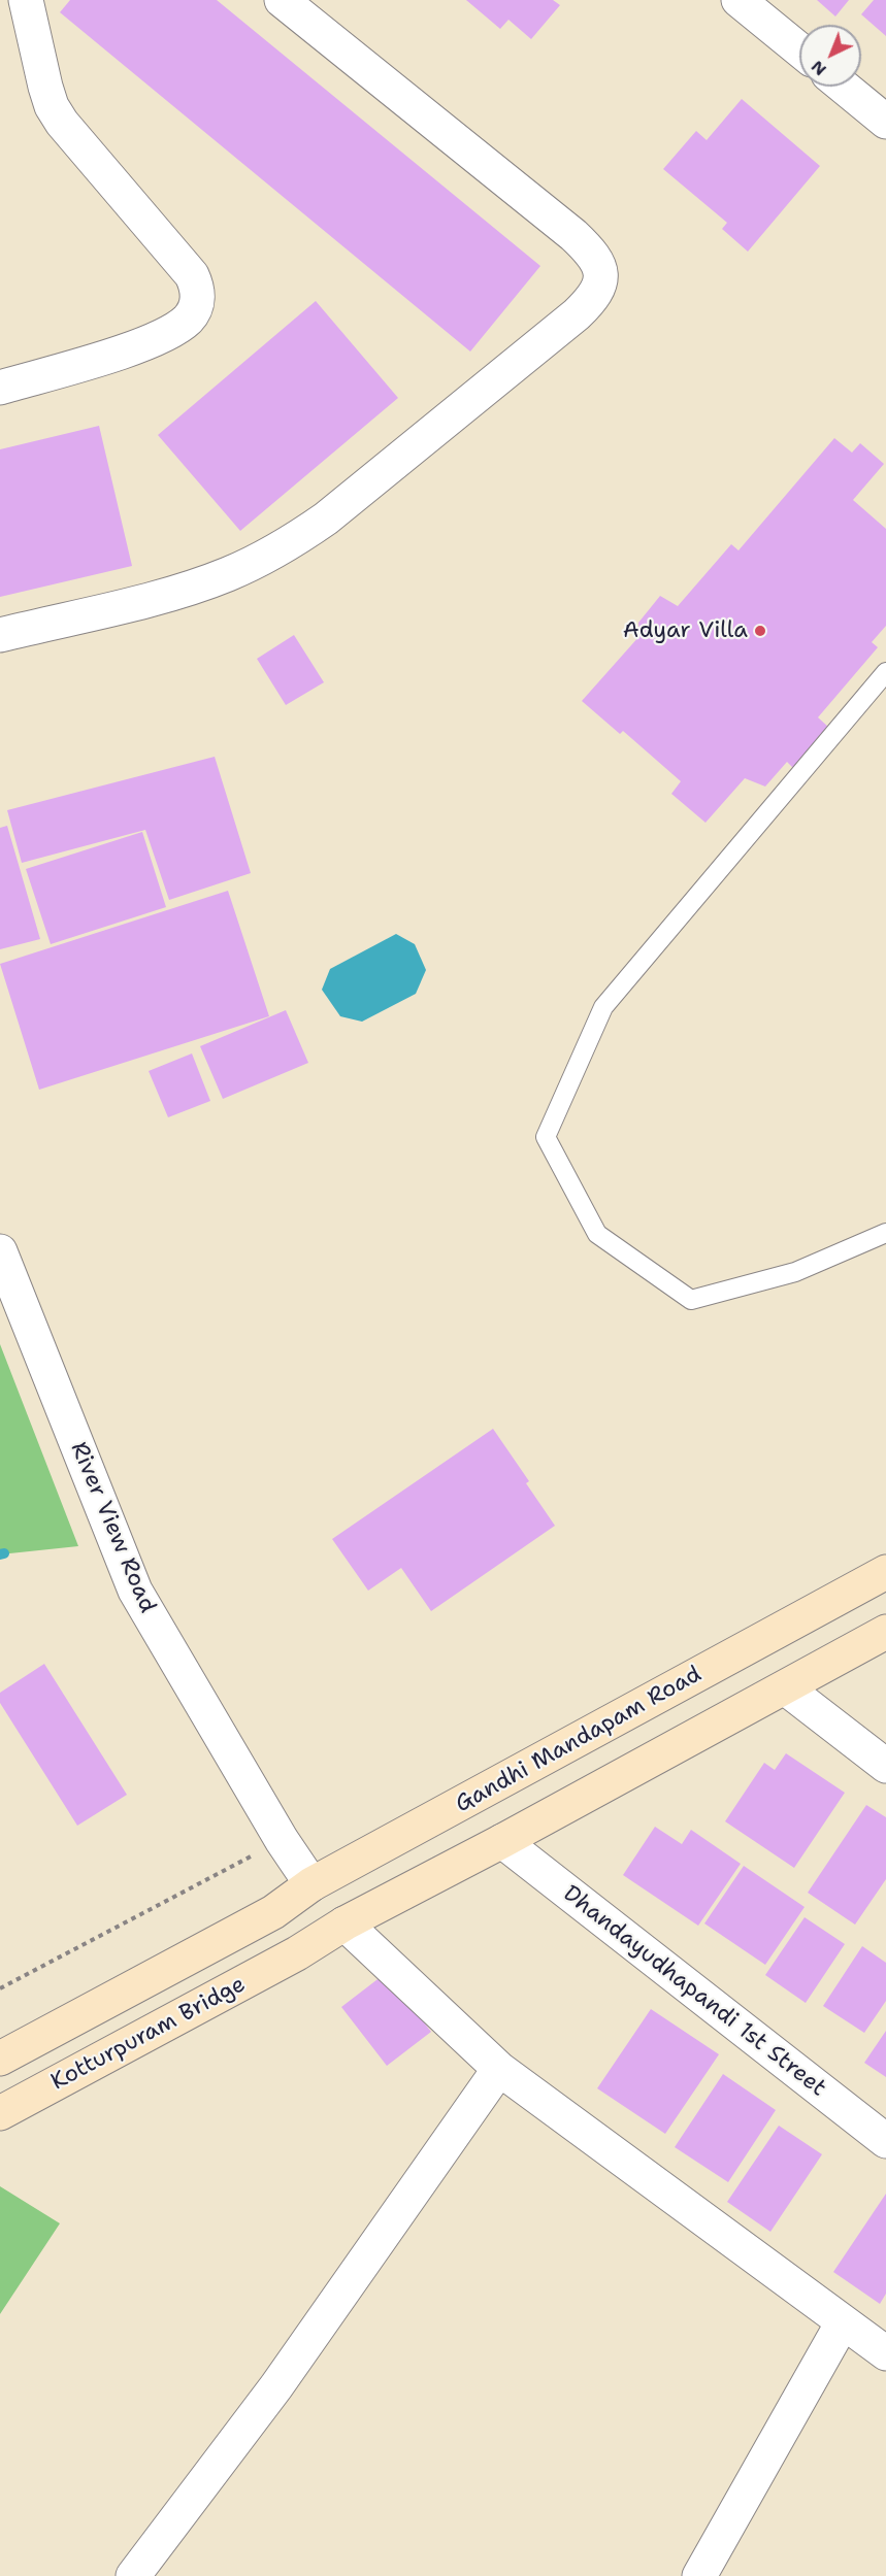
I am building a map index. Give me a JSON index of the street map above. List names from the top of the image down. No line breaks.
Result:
{"streets":{"main road":["Gandhi Mandapam Road","Kotturpuram Bridge"],"street":["River View Road","Dhandayudhapandi 1st Street"]},"crossings":[["River View Road","Gandhi Mandapam Road"],["Gandhi Mandapam Road","Kotturpuram Bridge"]],"places":["Adyar Villa"],"north":"bottom left"}
